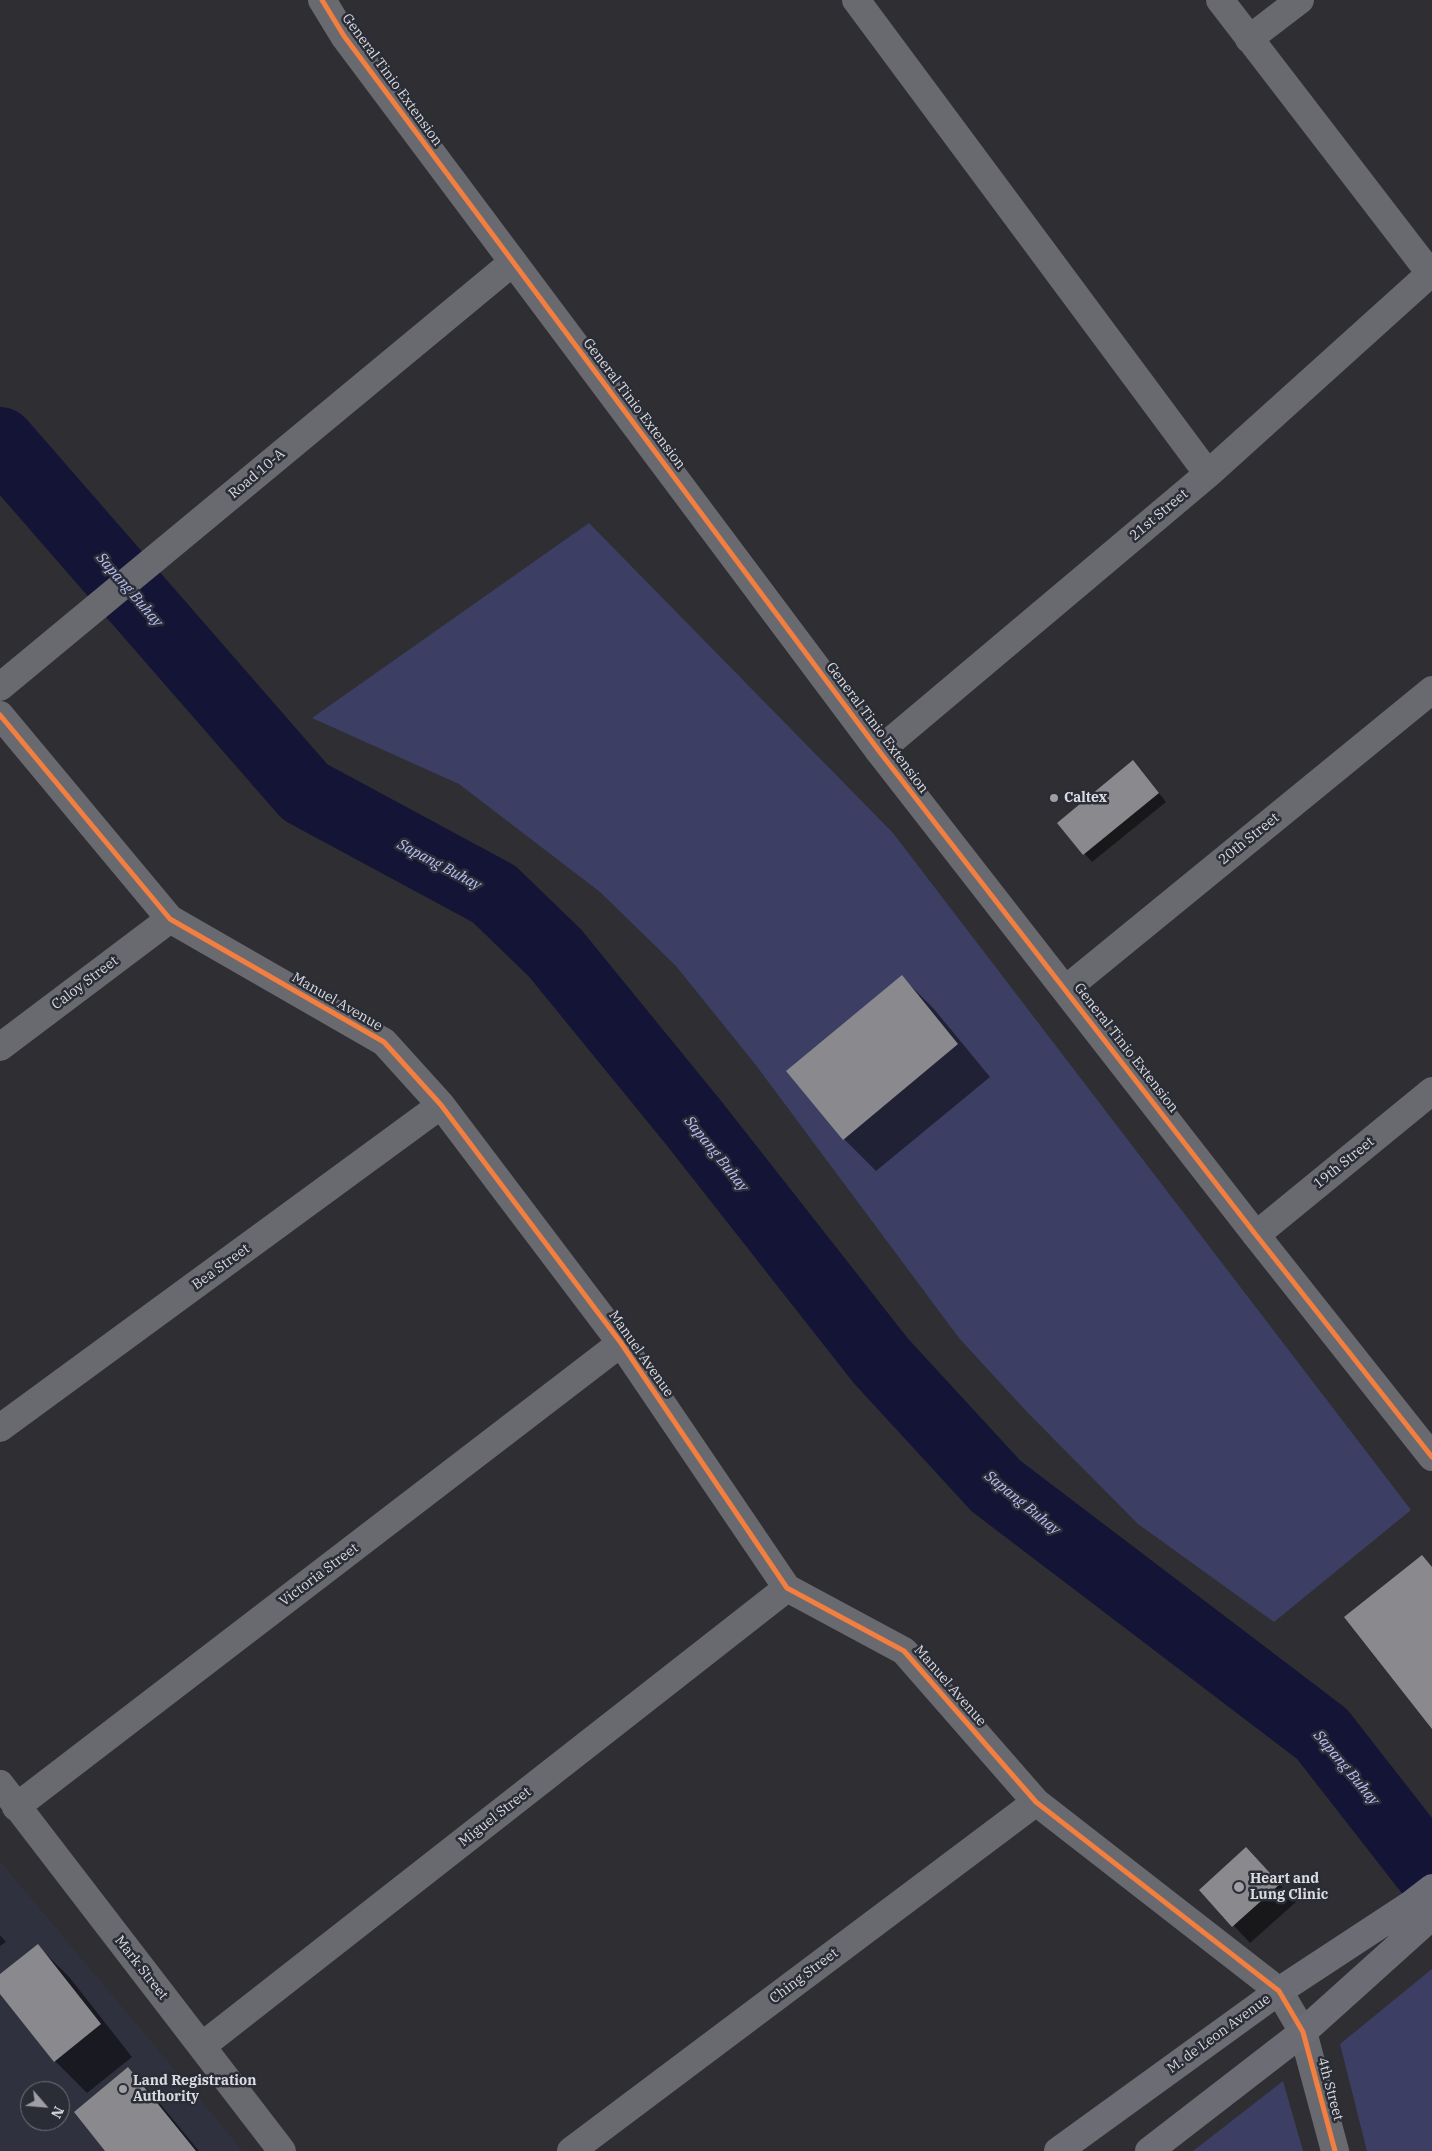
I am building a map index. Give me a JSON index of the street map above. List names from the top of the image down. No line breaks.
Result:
{"streets":{"main road":["M. de Leon Avenue"],"street":["General Tinio Extension","Road 10-A","21st Street","20th Street","Caloy Street","Manuel Avenue","19th Street","Bea Street","Victoria Street","Miguel Street","Mark Street","Ching Street","4th Street"]},"crossings":[["General Tinio Extension","Road 10-A"],["General Tinio Extension","21st Street"],["General Tinio Extension","20th Street"],["General Tinio Extension","19th Street"],["Caloy Street","Manuel Avenue"],["Manuel Avenue","Bea Street"],["Manuel Avenue","Victoria Street"],["Manuel Avenue","Miguel Street"],["Manuel Avenue","Ching Street"],["Manuel Avenue","M. de Leon Avenue"],["Manuel Avenue","4th Street"],["Victoria Street","Mark Street"],["Miguel Street","Mark Street"],["M. de Leon Avenue","4th Street"]],"water":["Sapang Buhay"],"places":["Caltex","Heart and Lung Clinic","Land Registration Authority"],"north":"bottom right"}
